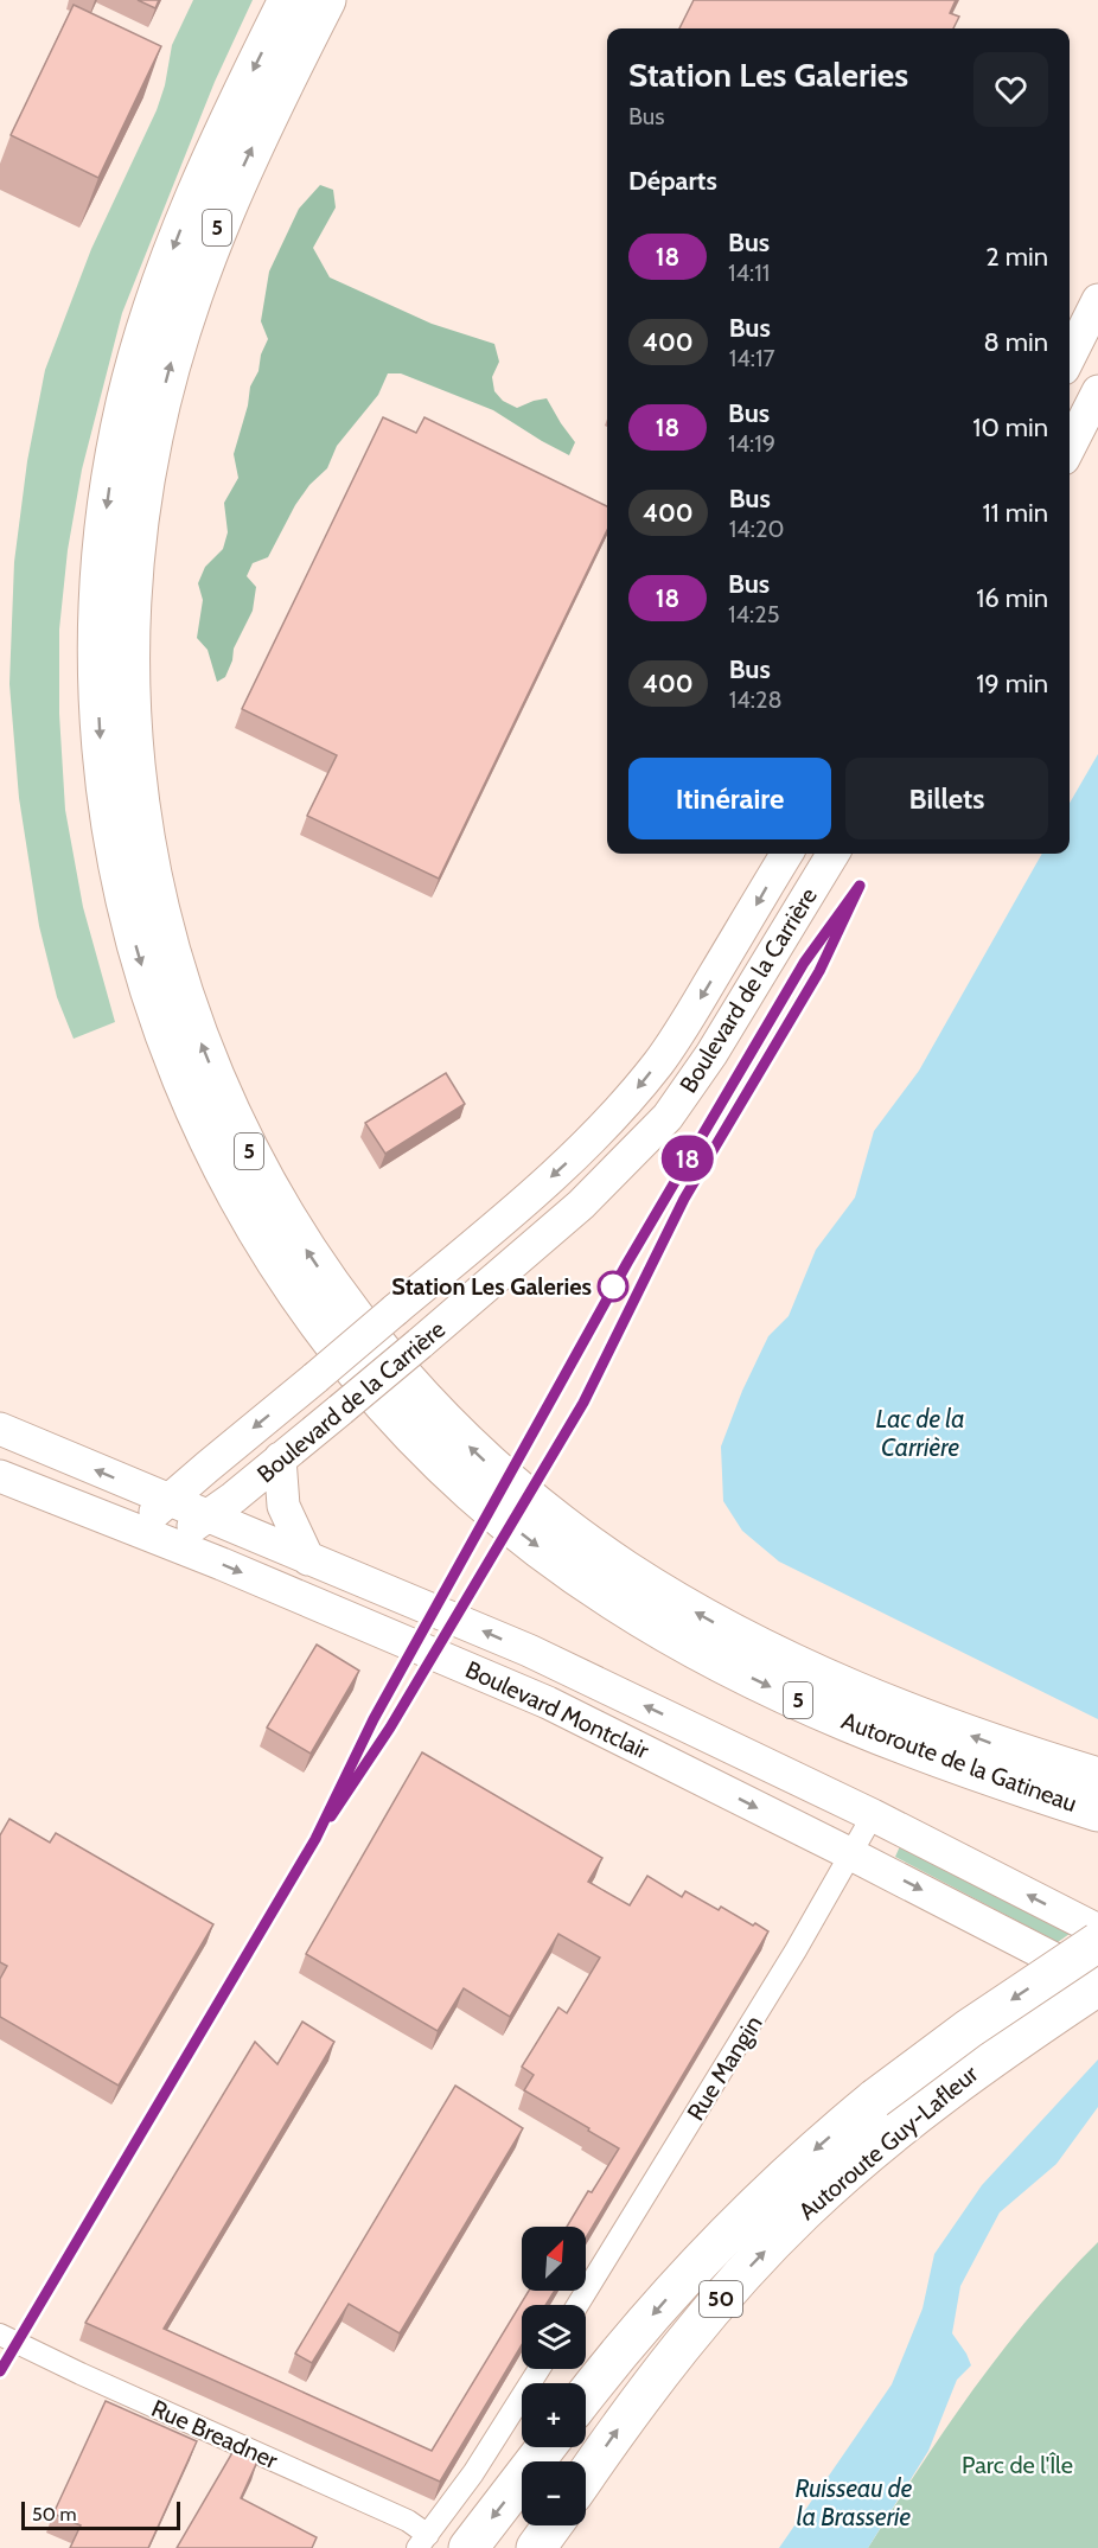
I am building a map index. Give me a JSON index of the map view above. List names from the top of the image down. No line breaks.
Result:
{"streets":{"highway":["5","Autoroute de la Gatineau","Autoroute Guy-Lafleur","50"],"main road":["Boulevard de la Carrière","Boulevard Montclair"],"street":["Rue Mangin","Rue Breadner"]},"crossings":[["Boulevard de la Carrière","Boulevard Montclair"],["Boulevard Montclair","Rue Mangin"],["Boulevard Montclair","Autoroute Guy-Lafleur"]],"water":["Lac de la Carrière","Ruisseau de la Brasserie"],"parks":["Parc de l'Île"],"places":["Station Les Galeries"],"lines":["bus line 18"],"scale_bar":"50 m","north":"top right","page":{"on_map":"18","heading":[["Station Les Galeries","Bus"],"Départs"],"list":[{"mark":"18","name":"Bus","note":"14:11","value":"2 min"},{"mark":"400","name":"Bus","note":"14:17","value":"8 min"},{"mark":"18","name":"Bus","note":"14:19","value":"10 min"},{"mark":"400","name":"Bus","note":"14:20","value":"11 min"},{"mark":"18","name":"Bus","note":"14:25","value":"16 min"},{"mark":"400","name":"Bus","note":"14:28","value":"19 min"}],"buttons":["Itinéraire","Billets"],"map_buttons":["+","−"],"scale":"50 m"}}
